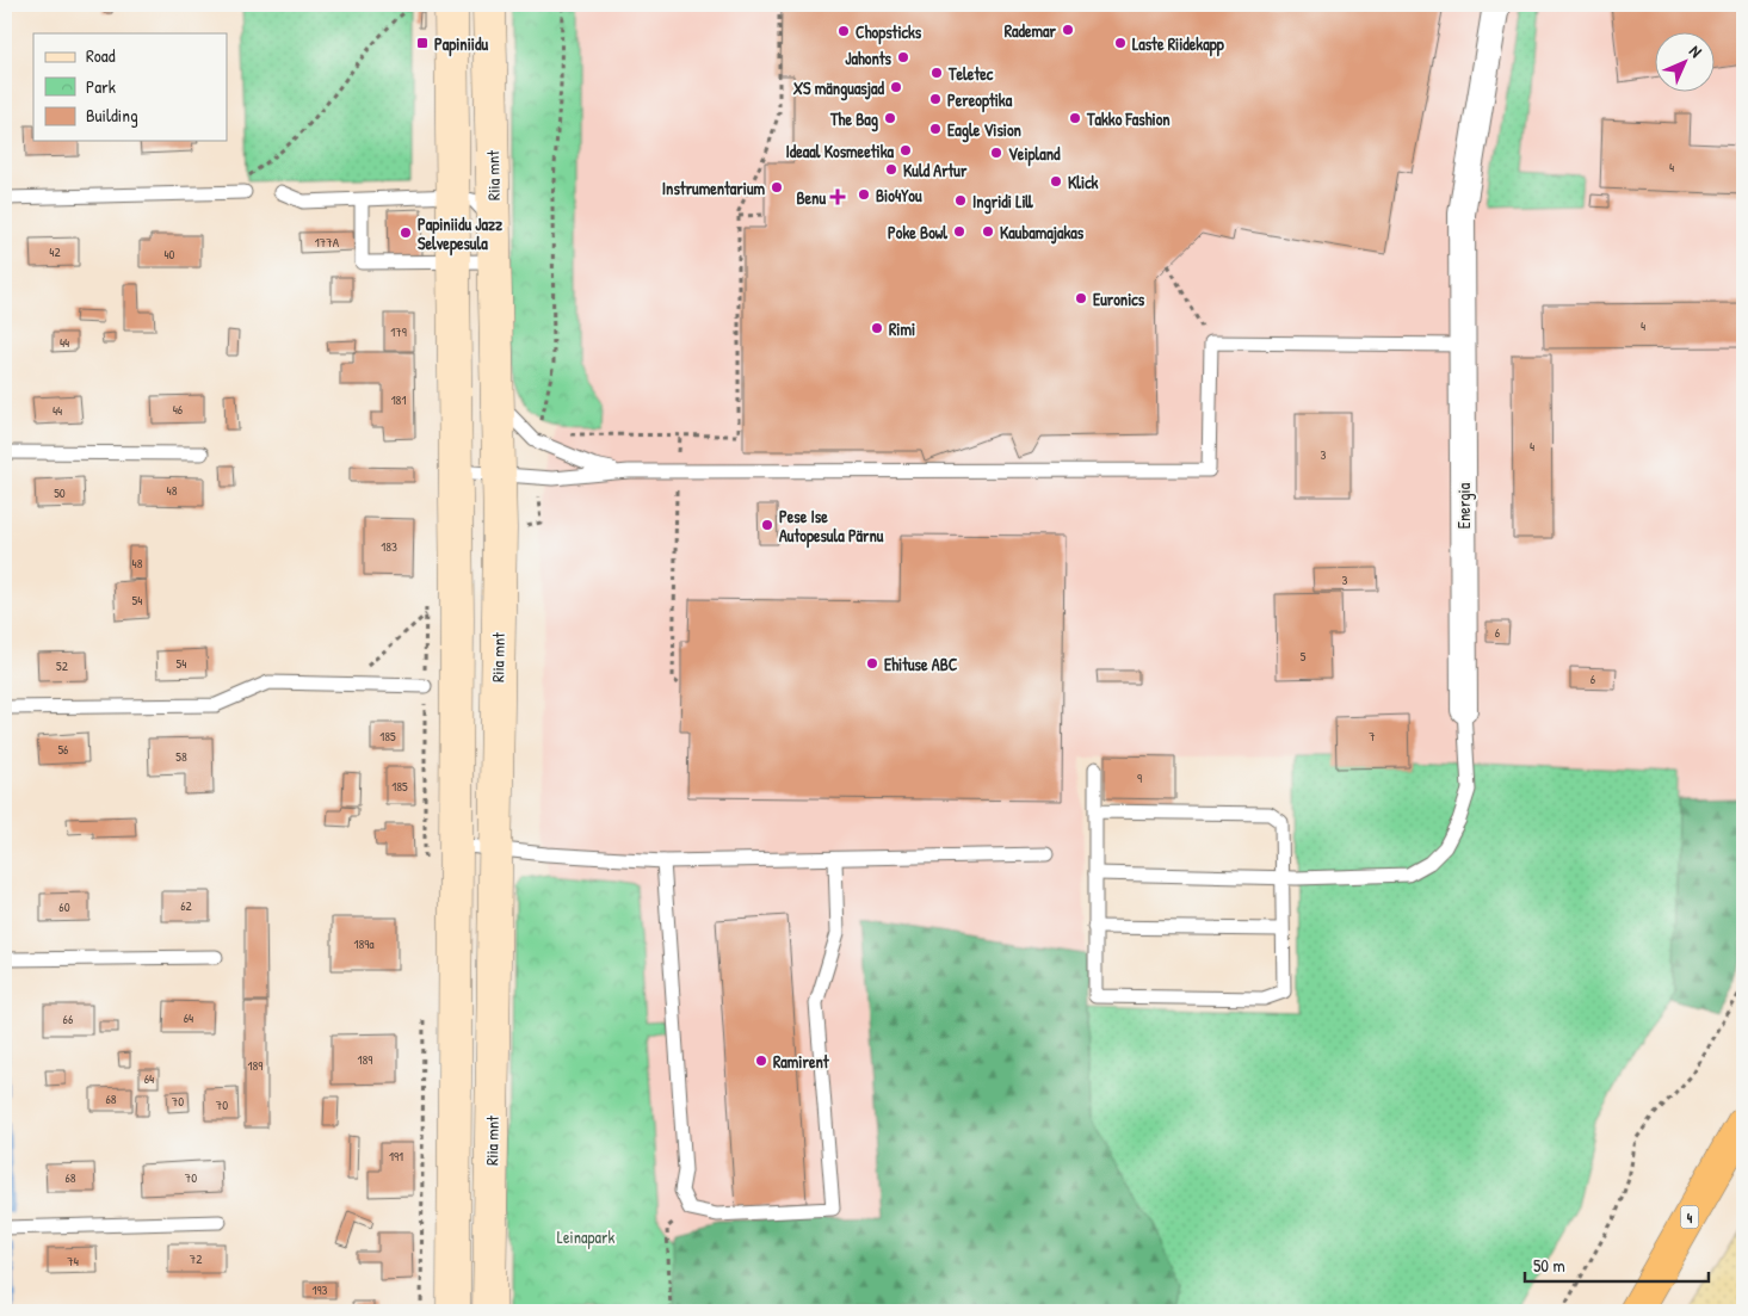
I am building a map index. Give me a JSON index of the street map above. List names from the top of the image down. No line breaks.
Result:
{"streets":{"highway":["4"],"main road":["Riia mnt"],"street":["Energia"]},"parks":["Leinapark"],"places":{"other":["Rademar","Chopsticks","Laste Riidekapp","Jahonts","Teletec","XS mänguasjad","Pereoptika","The Bag","Takko Fashion","Eagle Vision","Ideaal Kosmeetika","Veipland","Kuld Artur","Klick","Instrumentarium","Bio4You","Ingridi Lill","Poke Bowl","Kaubamajakas","Papiniidu Jazz Selvepesula","Euronics","Rimi","Pese Ise Autopesula Pärnu","Ehituse ABC","Ramirent"],"transit":["Papiniidu"],"health":["Benu"]},"house_numbers":["4","177A","42","40","4","179","44","181","46","44","4","3","48","50","183","48","3","54","6","5","54","52","6","185","7","56","58","9","185","62","60","189a","64","66","189","189","64","68","70","70","191","68","70","72","74","193"],"legend":["Road","Park","Building"],"scale_bar":"50 m","north":"top right"}
